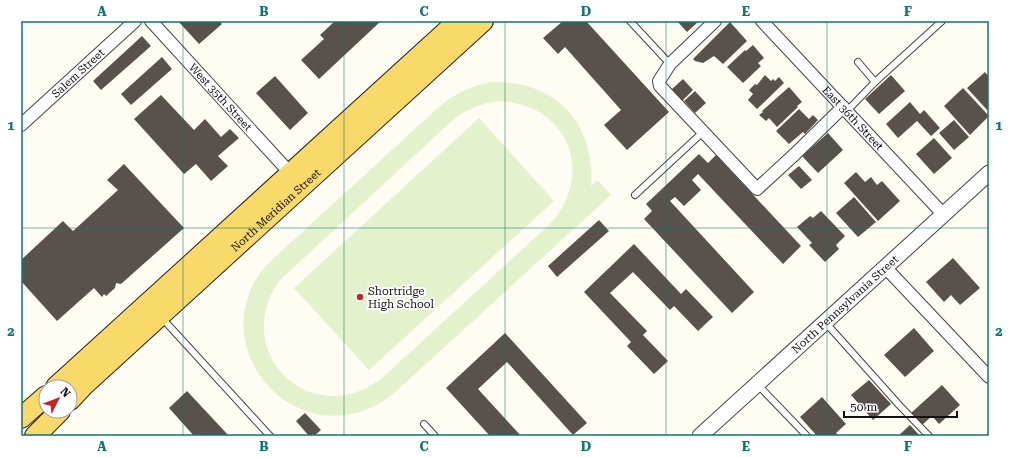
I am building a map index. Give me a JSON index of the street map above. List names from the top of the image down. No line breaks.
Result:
{"streets":{"main road":["North Meridian Street"],"street":["Salem Street","West 35th Street","East 36th Street","North Pennsylvania Street"]},"crossings":[["West 35th Street","North Meridian Street"],["East 36th Street","North Pennsylvania Street"]],"places":["Shortridge High School"],"scale_bar":"50 m","north":"top right","grid":{"columns":["A","B","C","D","E","F"],"rows":["1","2"]}}
